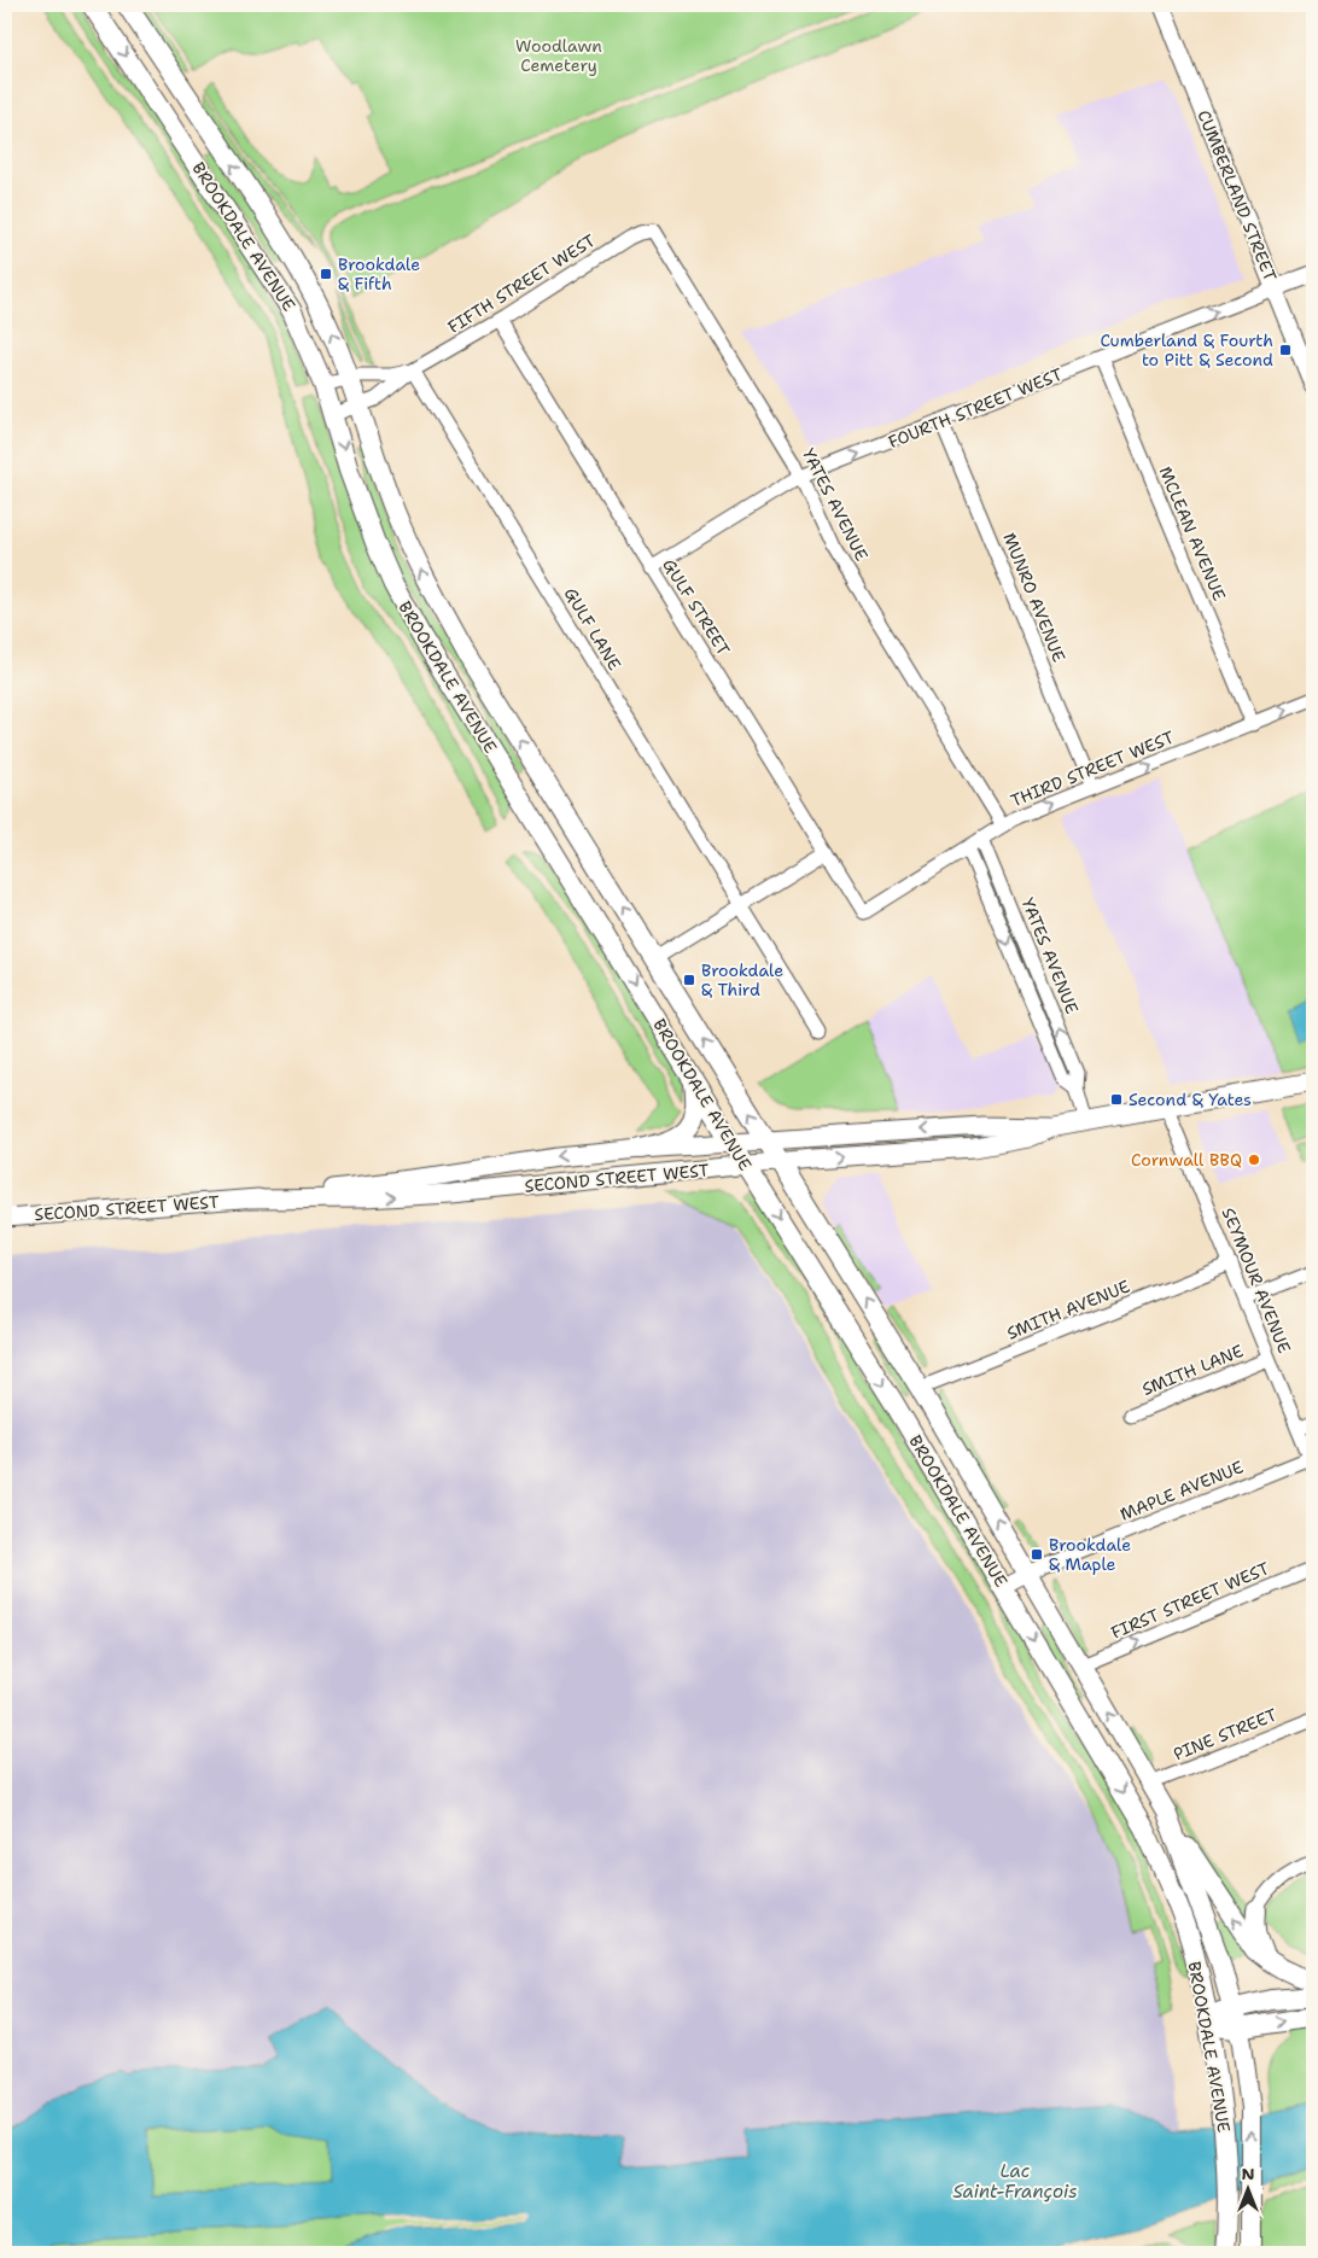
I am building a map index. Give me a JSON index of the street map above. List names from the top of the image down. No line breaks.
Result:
{"streets":{"main road":["BROOKDALE AVENUE","SECOND STREET WEST"],"street":["CUMBERLAND STREET","FIFTH STREET WEST","FOURTH STREET WEST","YATES AVENUE","MCLEAN AVENUE","MUNRO AVENUE","GULF STREET","GULF LANE","THIRD STREET WEST","SEYMOUR AVENUE","SMITH AVENUE","SMITH LANE","MAPLE AVENUE","FIRST STREET WEST","PINE STREET"]},"crossings":[["CUMBERLAND STREET","FOURTH STREET WEST"],["BROOKDALE AVENUE","FIFTH STREET WEST"],["BROOKDALE AVENUE","SECOND STREET WEST"],["BROOKDALE AVENUE","SMITH AVENUE"],["BROOKDALE AVENUE","MAPLE AVENUE"],["BROOKDALE AVENUE","FIRST STREET WEST"],["BROOKDALE AVENUE","PINE STREET"],["FIFTH STREET WEST","YATES AVENUE"],["FIFTH STREET WEST","GULF STREET"],["FIFTH STREET WEST","GULF LANE"],["FOURTH STREET WEST","YATES AVENUE"],["FOURTH STREET WEST","MCLEAN AVENUE"],["FOURTH STREET WEST","MUNRO AVENUE"],["FOURTH STREET WEST","GULF STREET"],["YATES AVENUE","THIRD STREET WEST"],["YATES AVENUE","SECOND STREET WEST"],["MCLEAN AVENUE","THIRD STREET WEST"],["MUNRO AVENUE","THIRD STREET WEST"],["GULF STREET","THIRD STREET WEST"],["SECOND STREET WEST","SEYMOUR AVENUE"],["SEYMOUR AVENUE","SMITH AVENUE"],["SEYMOUR AVENUE","SMITH LANE"],["SEYMOUR AVENUE","MAPLE AVENUE"]],"one_way":["FOURTH STREET WEST","THIRD STREET WEST","FIRST STREET WEST"],"water":["Lac Saint-François"],"parks":["Woodlawn Cemetery"],"places":{"transit":["Brookdale & Fifth","Cumberland & Fourth to Pitt & Second","Brookdale & Third","Second & Yates","Brookdale & Maple"],"other":["Cornwall BBQ"]},"north":"top"}
